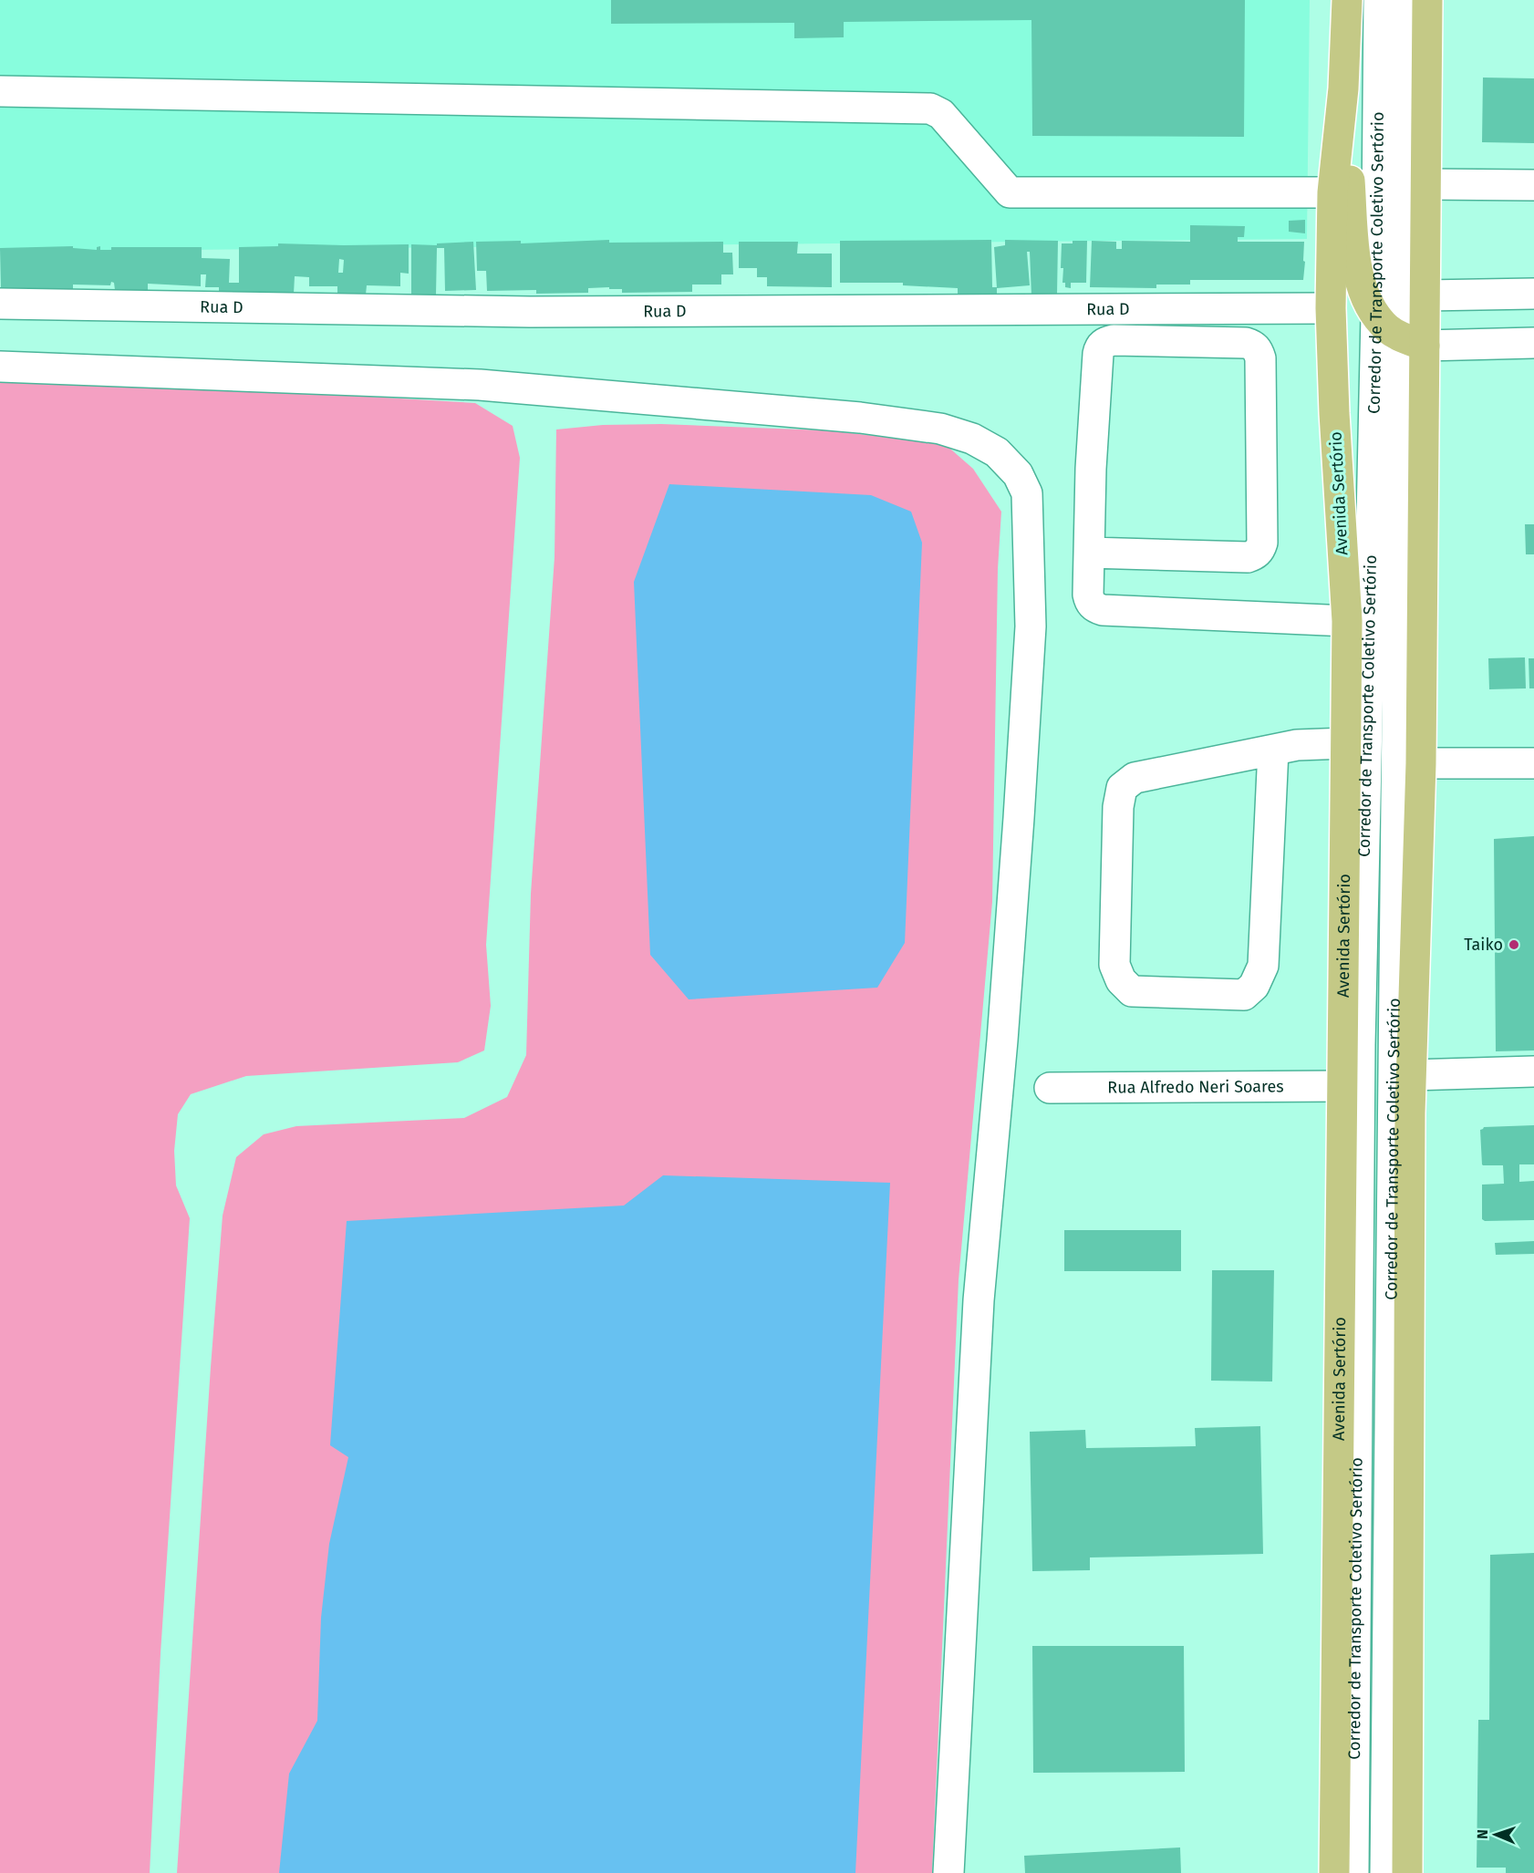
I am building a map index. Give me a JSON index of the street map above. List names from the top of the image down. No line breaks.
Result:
{"streets":{"main road":["Avenida Sertório"],"street":["Corredor de Transporte Coletivo Sertório","Rua D","Rua Alfredo Neri Soares"]},"crossings":[["Rua D","Avenida Sertório"],["Avenida Sertório","Rua Alfredo Neri Soares"]],"places":["Taiko"],"north":"left"}
